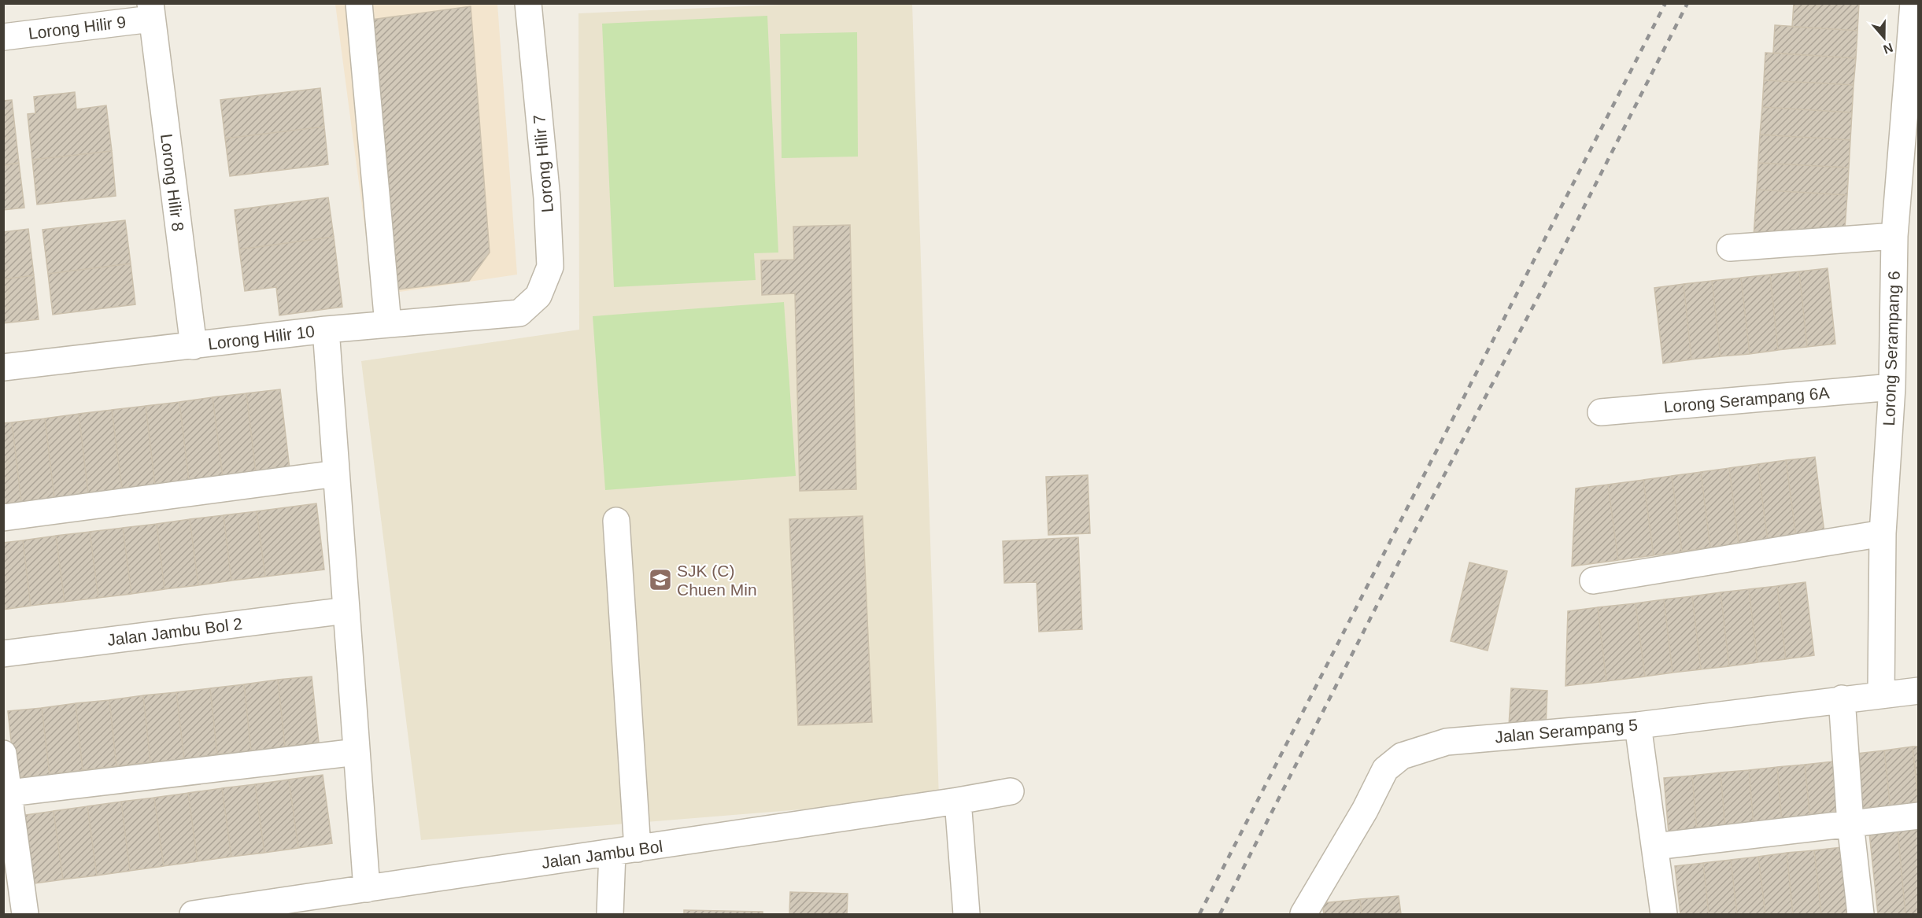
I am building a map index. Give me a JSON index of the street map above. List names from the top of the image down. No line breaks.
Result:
{"streets":{"street":["Lorong Hilir 9","Lorong Hilir 7","Lorong Hilir 8","Lorong Hilir 10","Lorong Serampang 6","Lorong Serampang 6A","Jalan Jambu Bol 2","Jalan Serampang 5","Jalan Jambu Bol"]},"crossings":[["Lorong Hilir 9","Lorong Hilir 8"],["Lorong Hilir 7","Lorong Hilir 10"],["Lorong Hilir 8","Lorong Hilir 10"],["Lorong Serampang 6","Lorong Serampang 6A"],["Lorong Serampang 6","Jalan Serampang 5"]],"places":{"school or university":["SJK (C) Chuen Min"]},"north":"bottom"}
